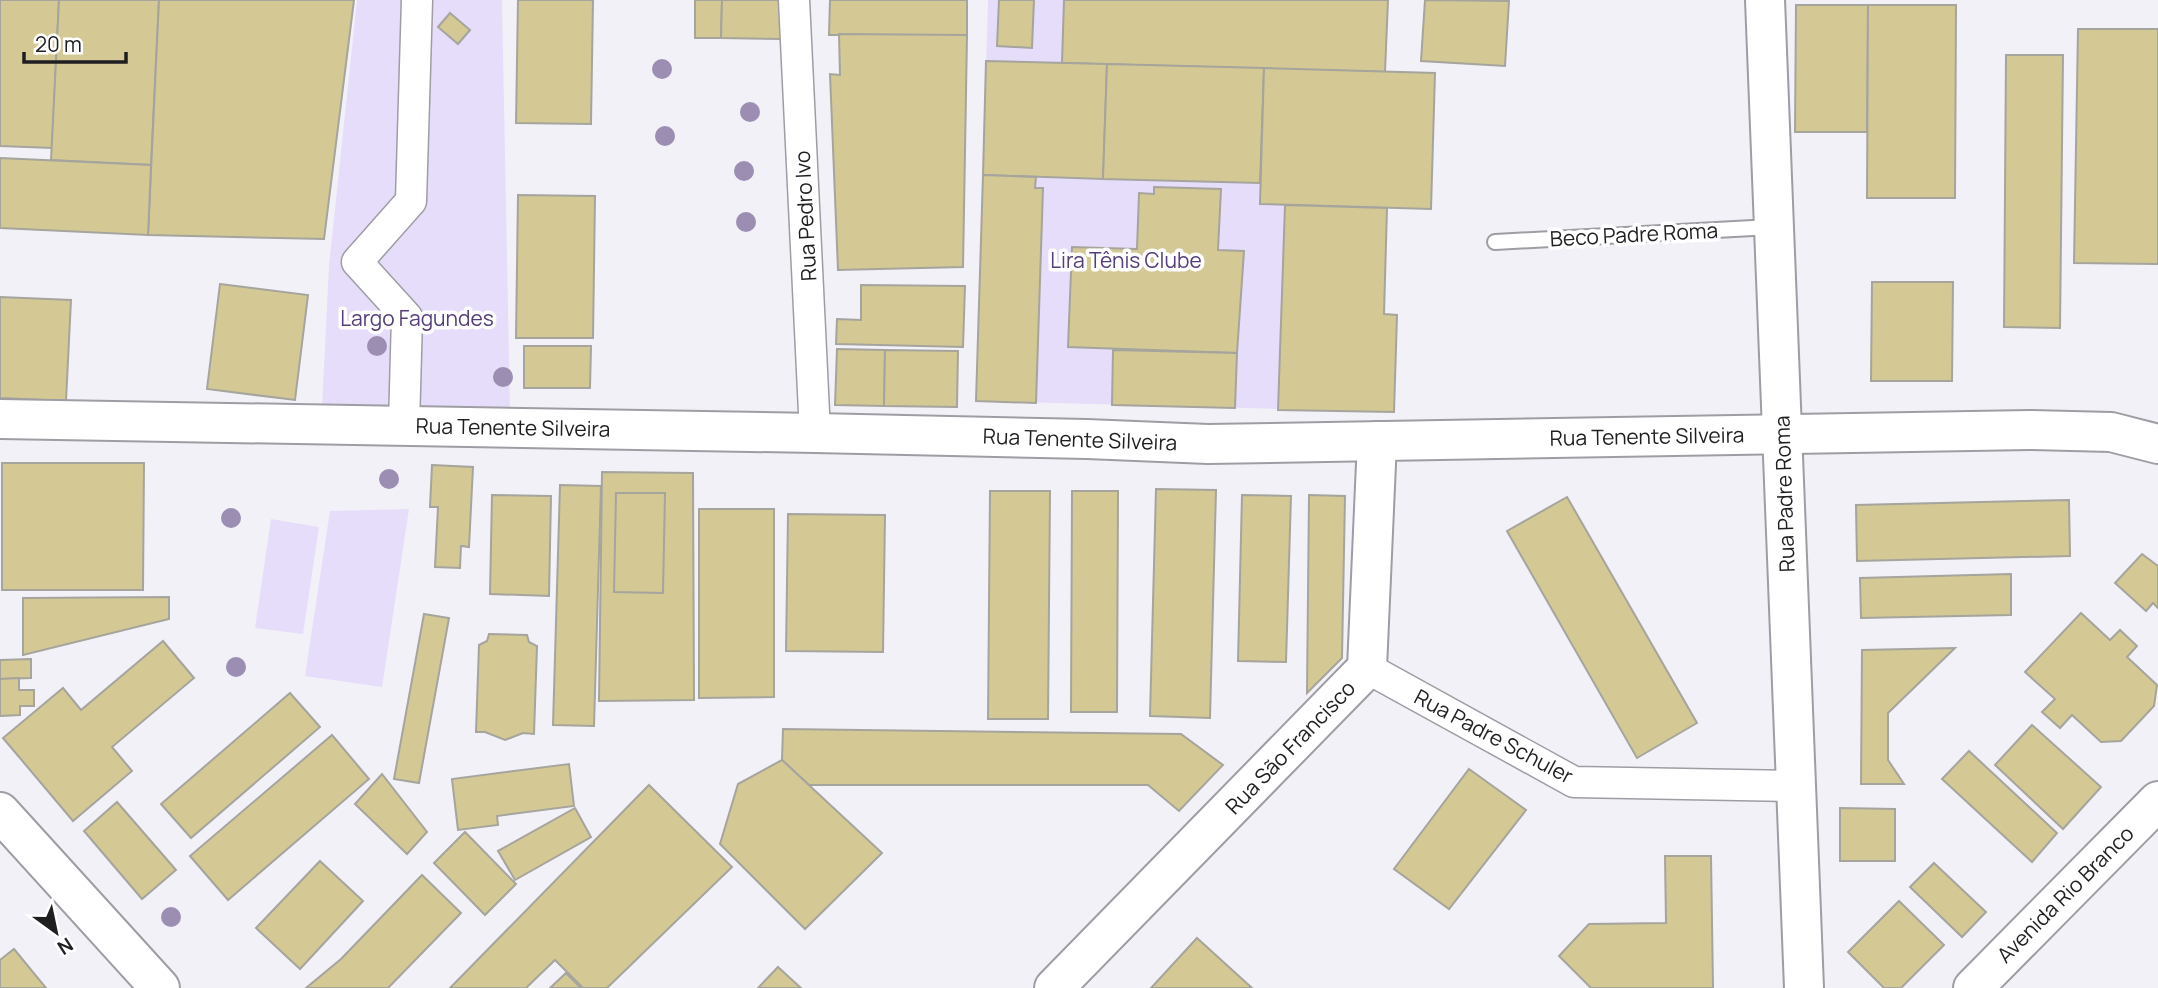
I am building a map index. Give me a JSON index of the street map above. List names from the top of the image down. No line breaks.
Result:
{"streets":{"street":["Rua Pedro Ivo","Rua Tenente Silveira","Rua Padre Roma","Rua Padre Schuler","Rua São Francisco","Avenida Rio Branco"],"lane":["Beco Padre Roma"]},"crossings":[["Rua Pedro Ivo","Rua Tenente Silveira"],["Beco Padre Roma","Rua Padre Roma"],["Rua Tenente Silveira","Rua Padre Roma"],["Rua Tenente Silveira","Rua São Francisco"],["Rua Padre Roma","Rua Padre Schuler"],["Rua Padre Schuler","Rua São Francisco"]],"parks":["Lira Tênis Clube","Largo Fagundes"],"scale_bar":"20 m","north":"bottom right"}
